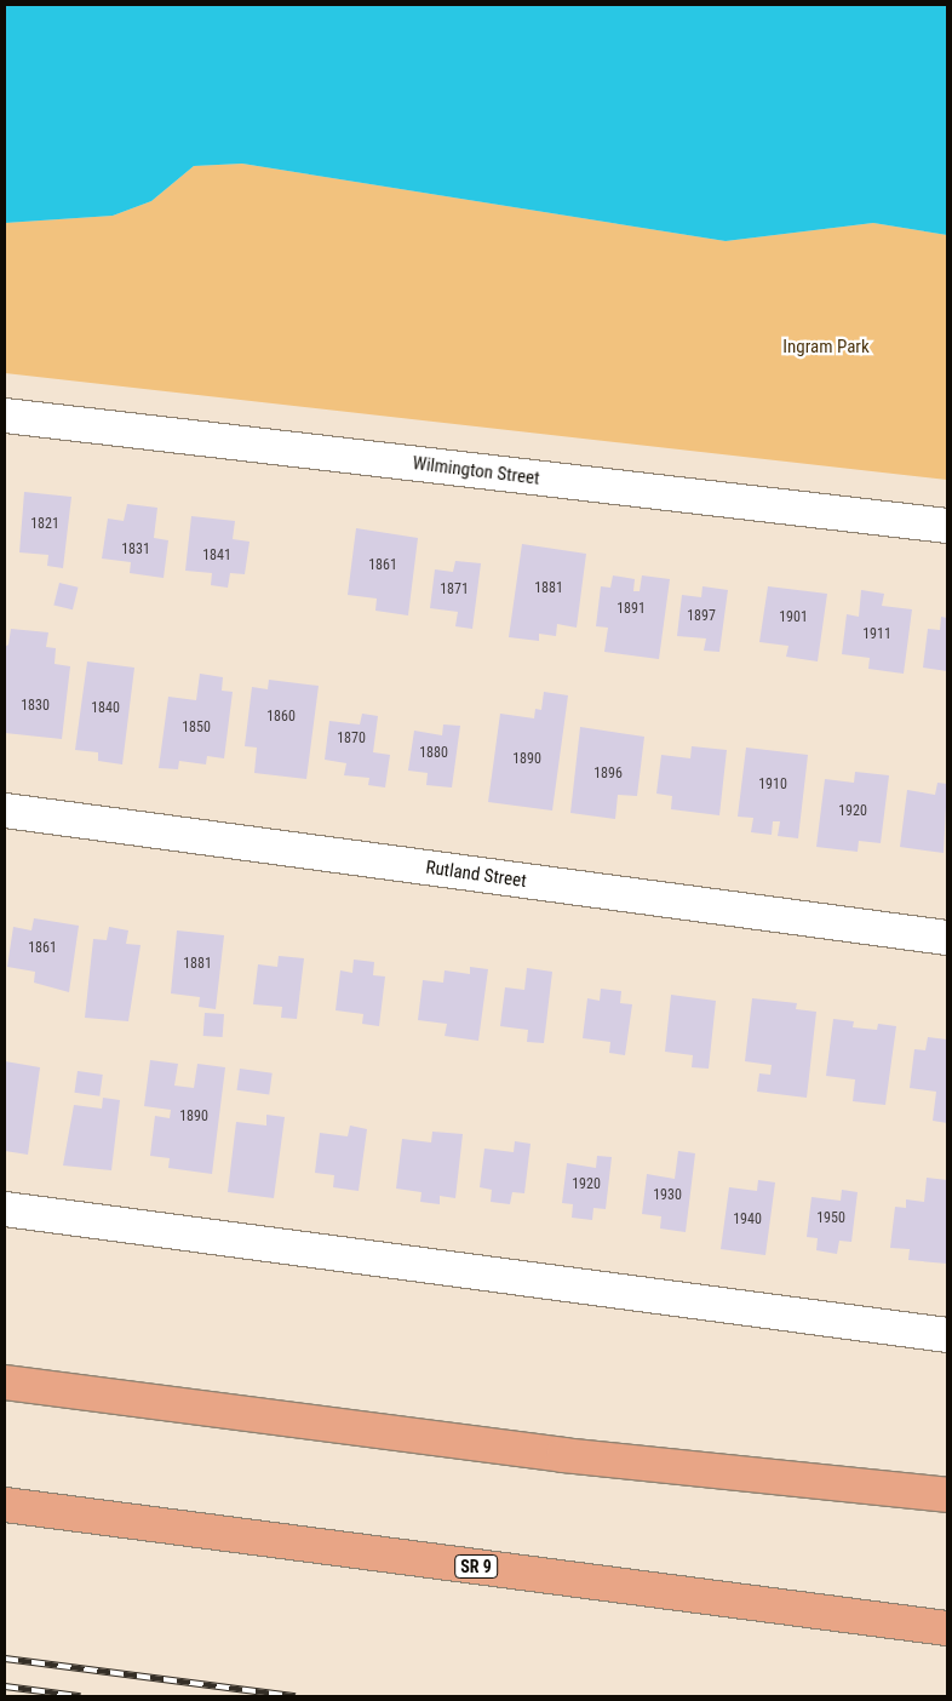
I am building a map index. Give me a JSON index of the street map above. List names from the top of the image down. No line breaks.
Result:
{"streets":{"main road":["SR 9"],"street":["Wilmington Street","Rutland Street"]},"parks":["Ingram Park"],"house_numbers":["1821","1831","1841","1861","1881","1871","1891","1897","1901","1911","1830","1840","1860","1850","1870","1880","1890","1896","1910","1920","1861","1881","1890","1920","1930","1950","1940"]}
